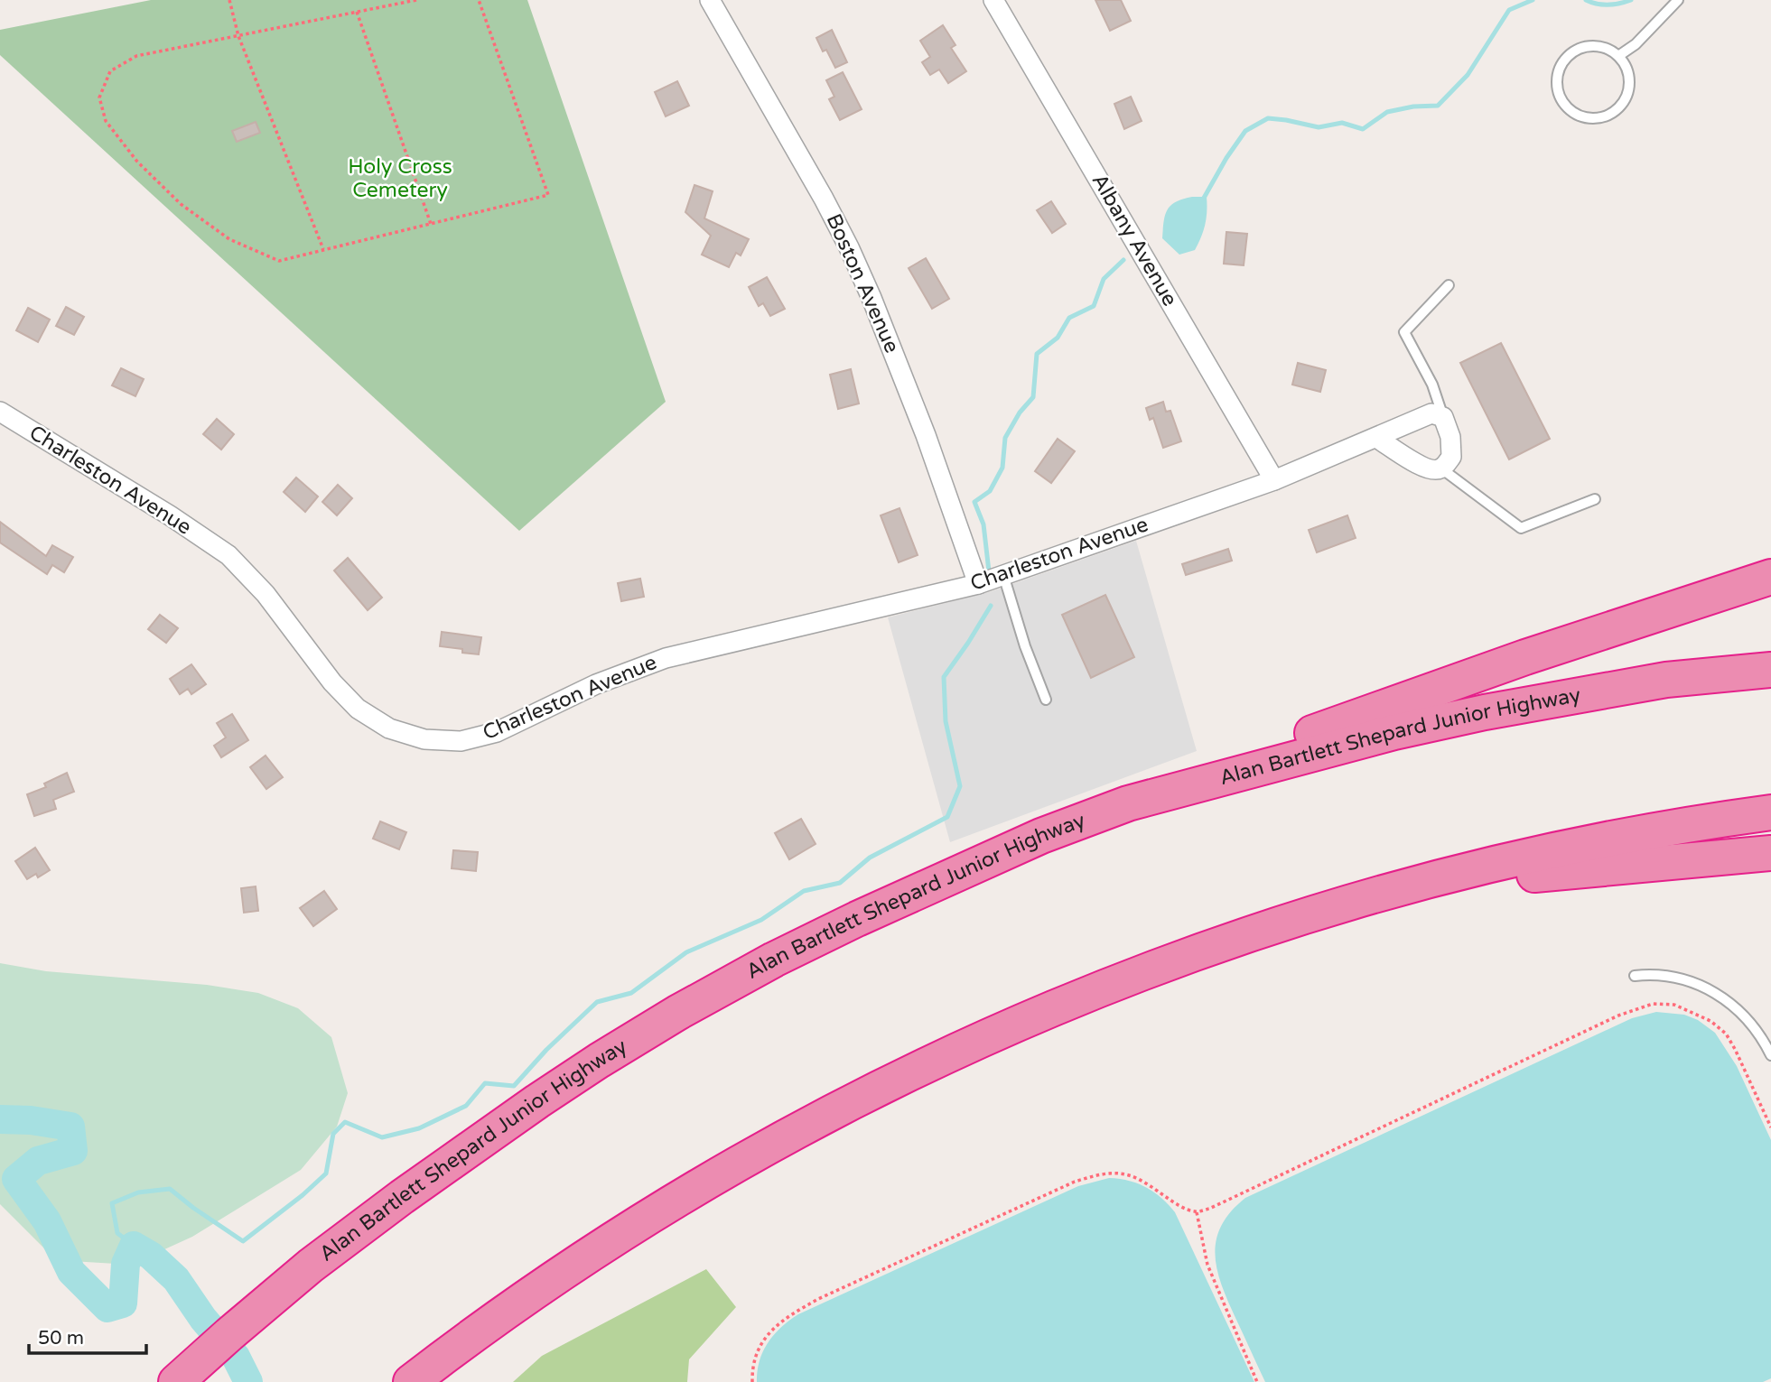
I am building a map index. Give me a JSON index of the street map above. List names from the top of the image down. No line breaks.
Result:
{"streets":{"highway":["Alan Bartlett Shepard Junior Highway"],"street":["Albany Avenue","Boston Avenue","Charleston Avenue"]},"crossings":[["Albany Avenue","Charleston Avenue"],["Boston Avenue","Charleston Avenue"]],"parks":["Holy Cross Cemetery"],"scale_bar":"50 m"}
